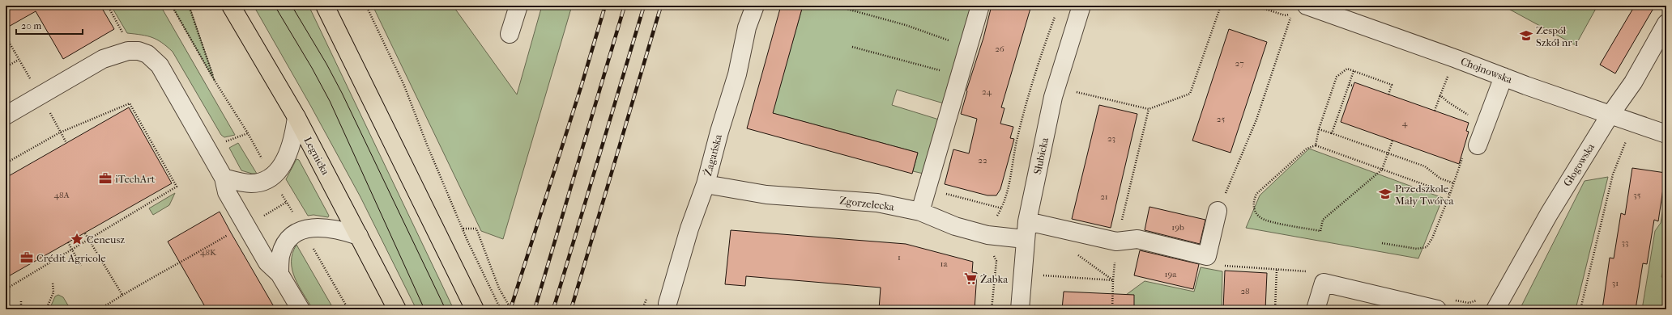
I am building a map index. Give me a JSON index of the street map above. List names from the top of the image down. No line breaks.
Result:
{"streets":{"main road":["Legnicka"],"street":["Chojnowska","Żagańska","Słubicka","Głogowska","Zgorzelecka"]},"crossings":[["Chojnowska","Głogowska"],["Żagańska","Zgorzelecka"],["Słubicka","Zgorzelecka"]],"places":{"school or university":["Zespół Szkół nr 1","Przedszkole Mały Twórca"],"office":["iTechArt","Crédit Agricole"],"place":["Ceneusz"],"supermarket":["Żabka"]},"house_numbers":["26","27","24","25","4","23","22","48A","35","21","19b","33","48K","1","1a","19a","31","28"],"scale_bar":"20 m"}
